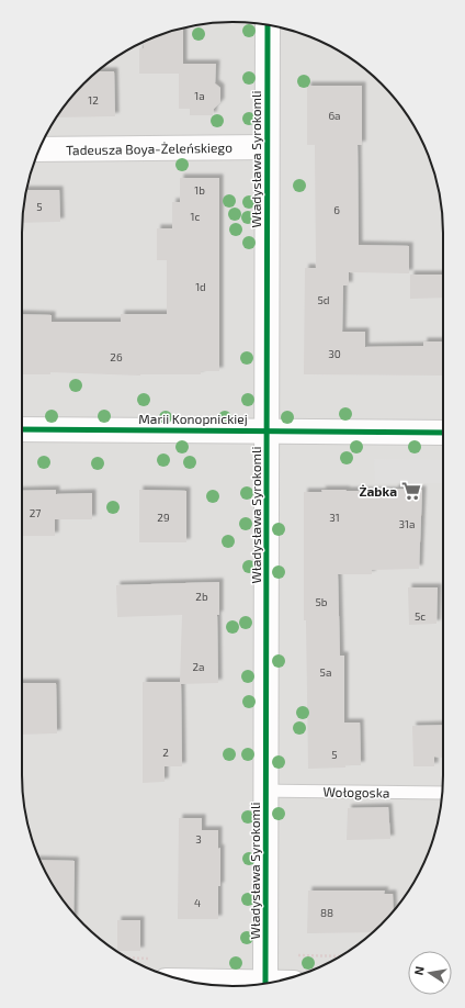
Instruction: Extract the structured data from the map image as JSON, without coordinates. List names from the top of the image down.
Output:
{
  "streets": {
    "street": ["Tadeusza Boya-Żeleńskiego", "Władysława Syrokomli", "Marii Konopnickiej"],
    "lane": ["Wołogoska"]
  },
  "crossings": [
    ["Tadeusza Boya-Żeleńskiego", "Władysława Syrokomli"],
    ["Władysława Syrokomli", "Marii Konopnickiej"],
    ["Władysława Syrokomli", "Wołogoska"]
  ],
  "places": {
    "supermarket": ["Żabka"]
  },
  "house_numbers": [
    "1a",
    "12",
    "6a",
    "1b",
    "5",
    "6",
    "1c",
    "1d",
    "5d",
    "30",
    "26",
    "27",
    "29",
    "31",
    "31a",
    "2b",
    "5b",
    "5c",
    "2a",
    "5a",
    "2",
    "5",
    "3",
    "4",
    "88"
  ],
  "north": "left"
}
